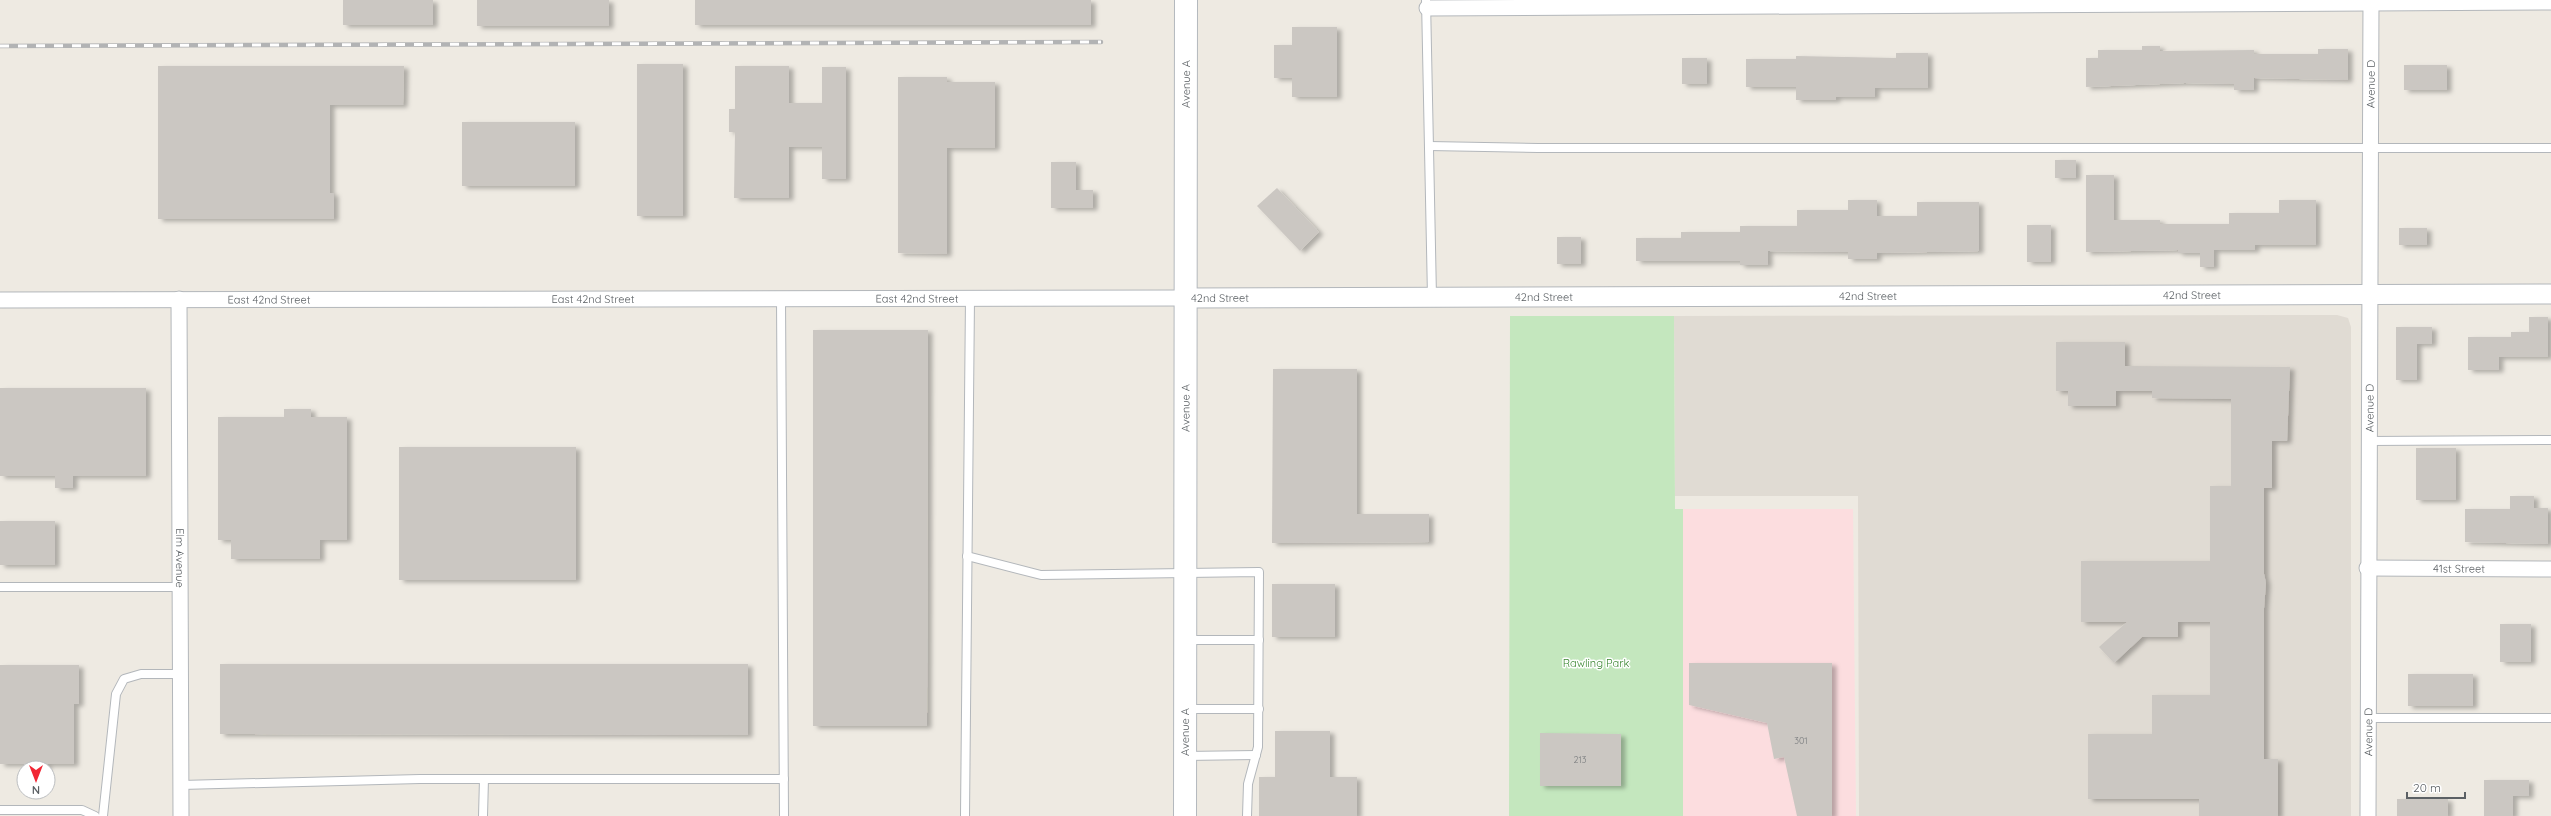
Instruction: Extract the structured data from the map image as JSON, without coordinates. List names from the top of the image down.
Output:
{
  "streets": {
    "main road": ["Avenue A"],
    "street": [
      "Avenue D",
      "42nd Street",
      "East 42nd Street",
      "Elm Avenue",
      "41st Street"
    ]
  },
  "crossings": [
    ["Avenue A", "42nd Street"],
    ["Avenue A", "East 42nd Street"],
    ["Avenue D", "42nd Street"],
    ["Avenue D", "41st Street"],
    ["42nd Street", "East 42nd Street"],
    ["East 42nd Street", "Elm Avenue"]
  ],
  "parks": ["Rawling Park"],
  "house_numbers": ["301", "213"],
  "scale_bar": "20 m",
  "north": "bottom"
}
